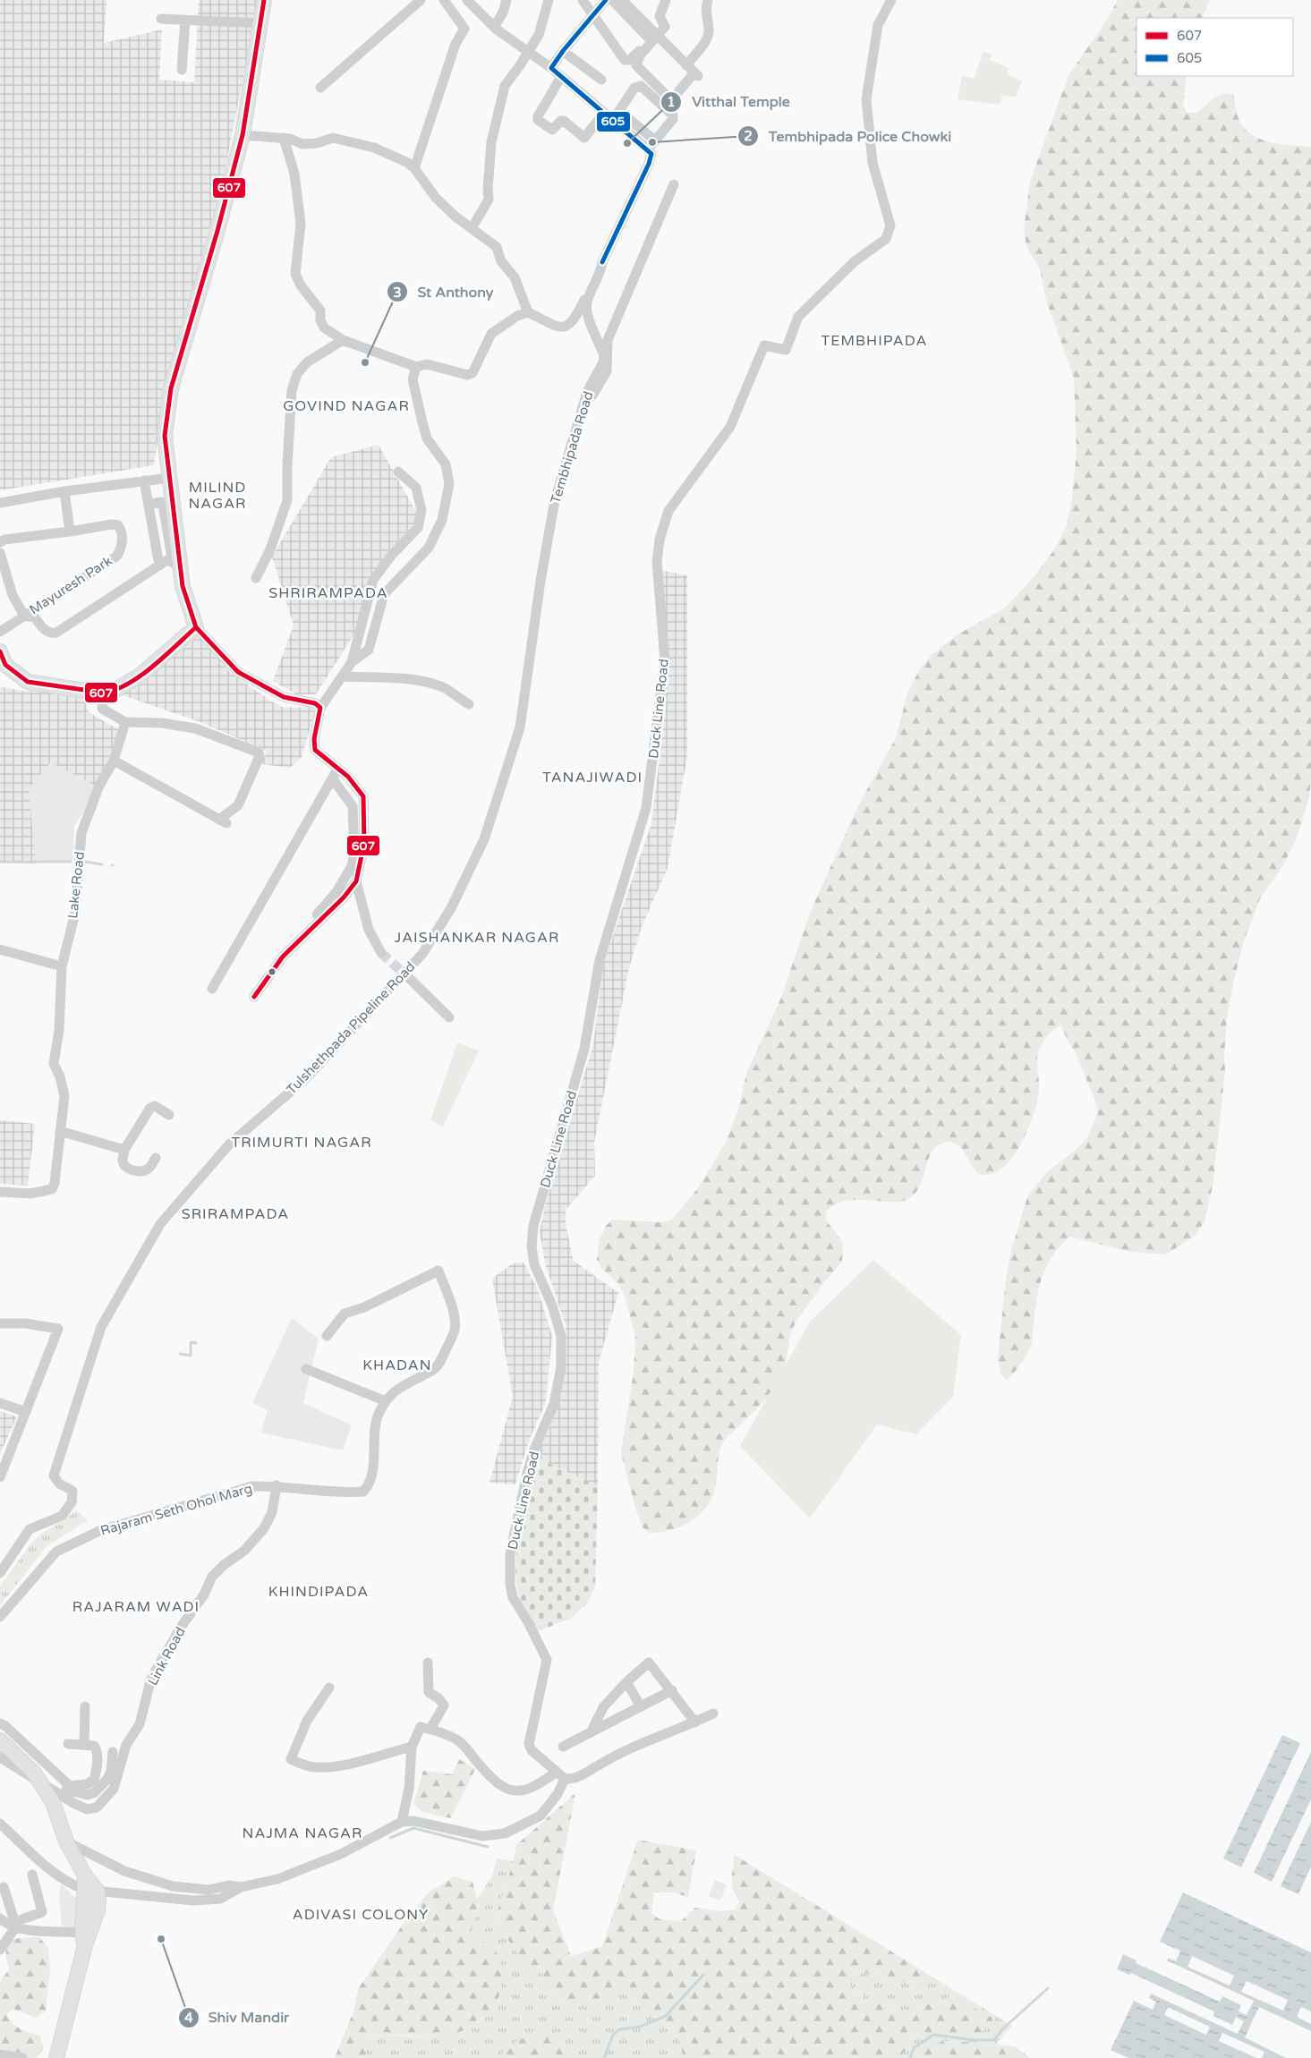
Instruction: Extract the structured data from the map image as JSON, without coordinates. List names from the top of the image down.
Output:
{
  "streets": {
    "street": [
      "Tembhipada Road",
      "Mayuresh Park",
      "Duck Line Road",
      "Lake Road",
      "Tulshethpada Pipeline Road",
      "Rajaram Seth Ohol Marg",
      "Link Road"
    ]
  },
  "crossings": [
    ["Tembhipada Road", "Tulshethpada Pipeline Road"],
    ["Rajaram Seth Ohol Marg", "Link Road"]
  ],
  "districts": [
    "TEMBHIPADA",
    "GOVIND NAGAR",
    "MILIND NAGAR",
    "SHRIRAMPADA",
    "TANAJIWADI",
    "JAISHANKAR NAGAR",
    "TRIMURTI NAGAR",
    "SRIRAMPADA",
    "KHADAN",
    "KHINDIPADA",
    "RAJARAM WADI",
    "NAJMA NAGAR",
    "ADIVASI COLONY"
  ],
  "places": [
    "Tembhipada Police Chowki",
    "Vitthal Temple",
    "St Anthony",
    "Shiv Mandir"
  ],
  "lines": ["transit line 607", "transit line 605"],
  "legend": ["607", "605"]
}
